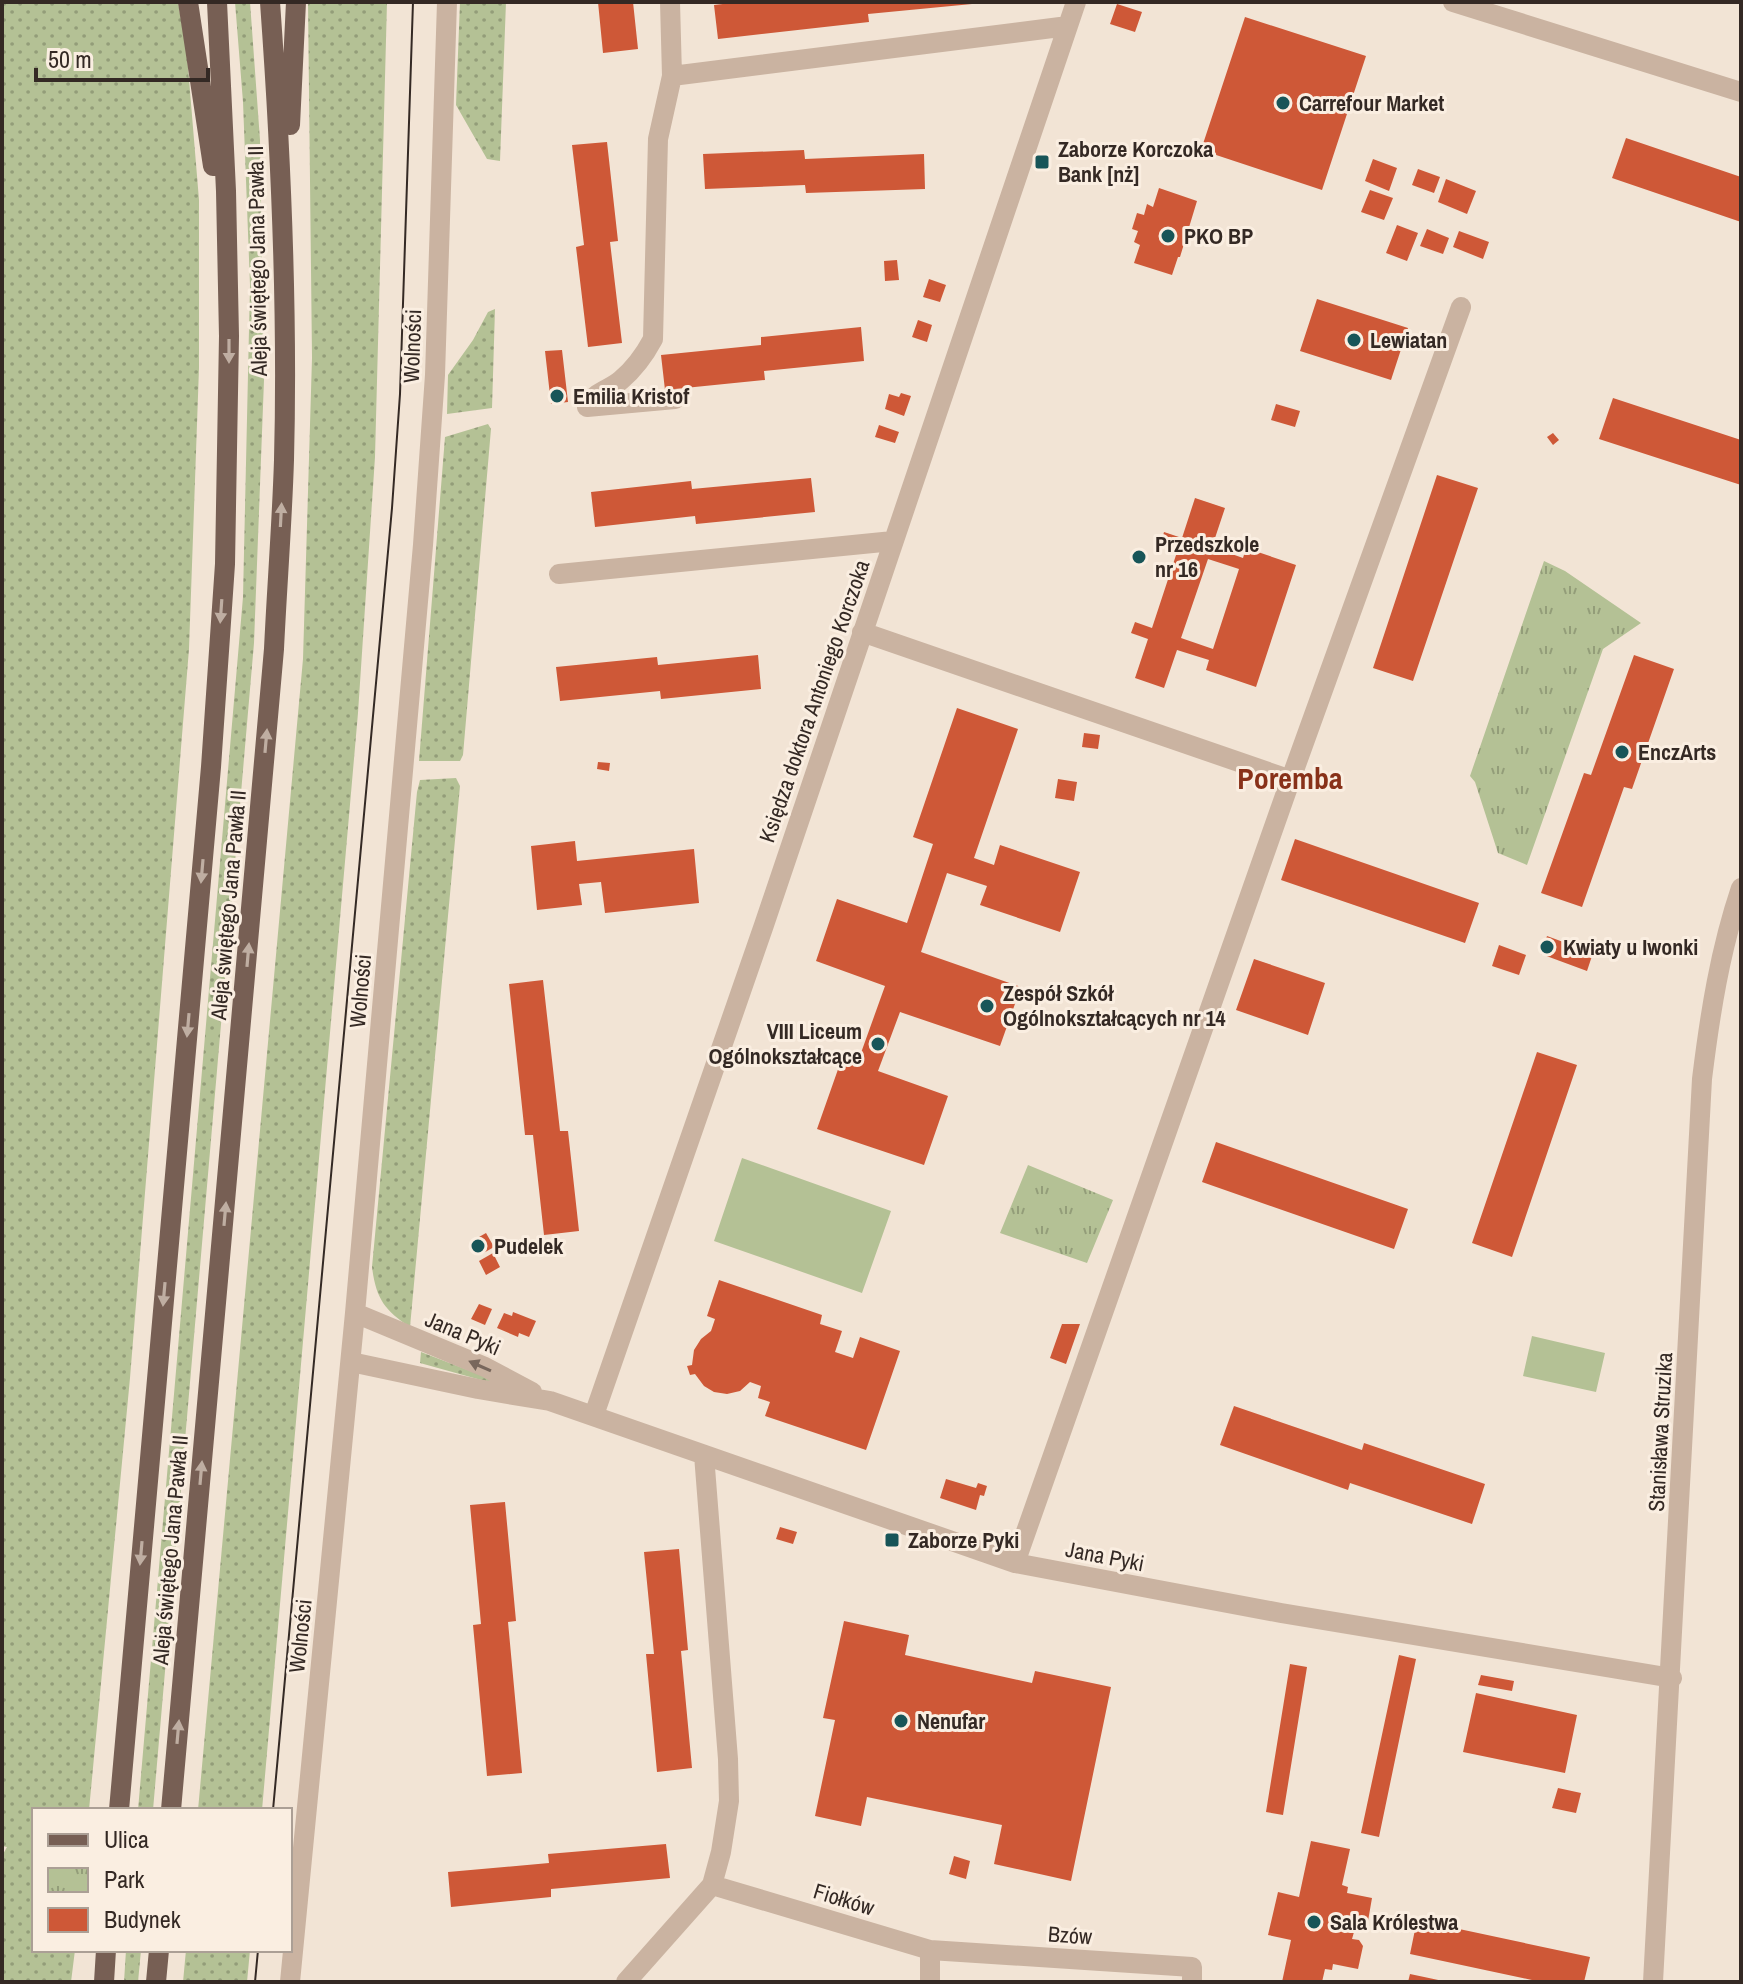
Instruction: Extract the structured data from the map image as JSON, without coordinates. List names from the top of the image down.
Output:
{
  "streets": {
    "main road": ["Aleja świętego Jana Pawła II"],
    "street": [
      "Wolności",
      "Księdza doktora Antoniego Korczoka",
      "Jana Pyki",
      "Stanisława Struzika",
      "Fiołków",
      "Bzów"
    ]
  },
  "crossings": [
    ["Wolności", "Jana Pyki"],
    ["Księdza doktora Antoniego Korczoka", "Jana Pyki"],
    ["Jana Pyki", "Stanisława Struzika"],
    ["Fiołków", "Bzów"]
  ],
  "districts": ["Poremba"],
  "places": {
    "other": [
      "Carrefour Market",
      "PKO BP",
      "Lewiatan",
      "Emilia Kristof",
      "Przedszkole nr 16",
      "EnczArts",
      "Kwiaty u Iwonki",
      "Zespół Szkół Ogólnokształcących nr 14",
      "VIII Liceum Ogólnokształcące",
      "Pudelek",
      "Nenufar",
      "Sala Królestwa"
    ],
    "transit": ["Zaborze Korczoka Bank [nż]", "Zaborze Pyki"]
  },
  "legend": ["Ulica", "Park", "Budynek"],
  "scale_bar": "50 m"
}
